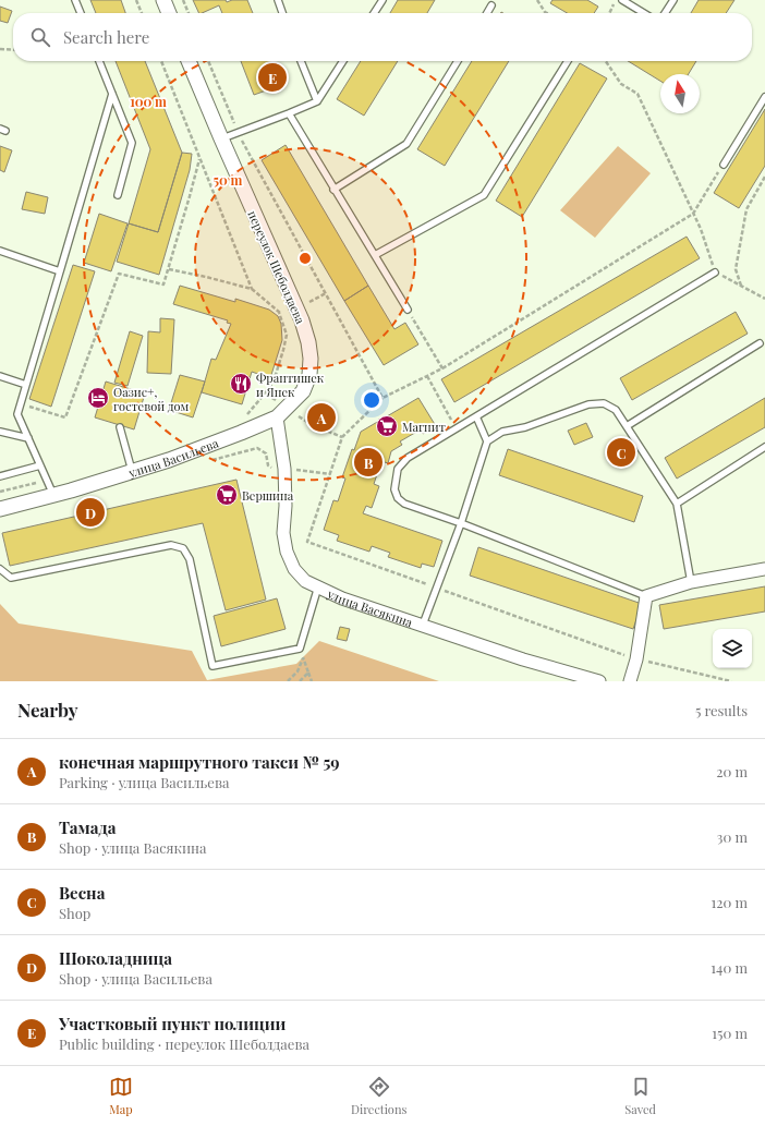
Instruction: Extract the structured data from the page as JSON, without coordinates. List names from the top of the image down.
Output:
{
  "streets": {
    "street": ["переулок Шеболдаева", "улица Васильева", "улица Васякина"]
  },
  "crossings": [
    ["переулок Шеболдаева", "улица Васильева"],
    ["улица Васильева", "улица Васякина"]
  ],
  "places": {
    "restaurant": ["Франтишек и Янек"],
    "hotel": ["Оазис+, гостевой дом"],
    "supermarket": ["Магнит", "Вершина"]
  },
  "north": "top",
  "page": {
    "search": "Search here",
    "pins": [
      "E",
      "A",
      "C",
      "B",
      "D"
    ],
    "heading": ["Nearby", "5 results"],
    "list": [
      {
        "mark": "A",
        "name": "конечная маршрутного такси № 59",
        "note": "Parking · улица Васильева",
        "value": "20 m"
      },
      {
        "mark": "B",
        "name": "Тамада",
        "note": "Shop · улица Васякина",
        "value": "30 m"
      },
      {
        "mark": "C",
        "name": "Весна",
        "note": "Shop",
        "value": "120 m"
      },
      {
        "mark": "D",
        "name": "Шоколадница",
        "note": "Shop · улица Васильева",
        "value": "140 m"
      },
      {
        "mark": "E",
        "name": "Участковый пункт полиции",
        "note": "Public building · переулок Шеболдаева",
        "value": "150 m"
      }
    ],
    "nav": ["Map", "Directions", "Saved"]
  },
  "rings": ["100 m", "50 m"]
}
